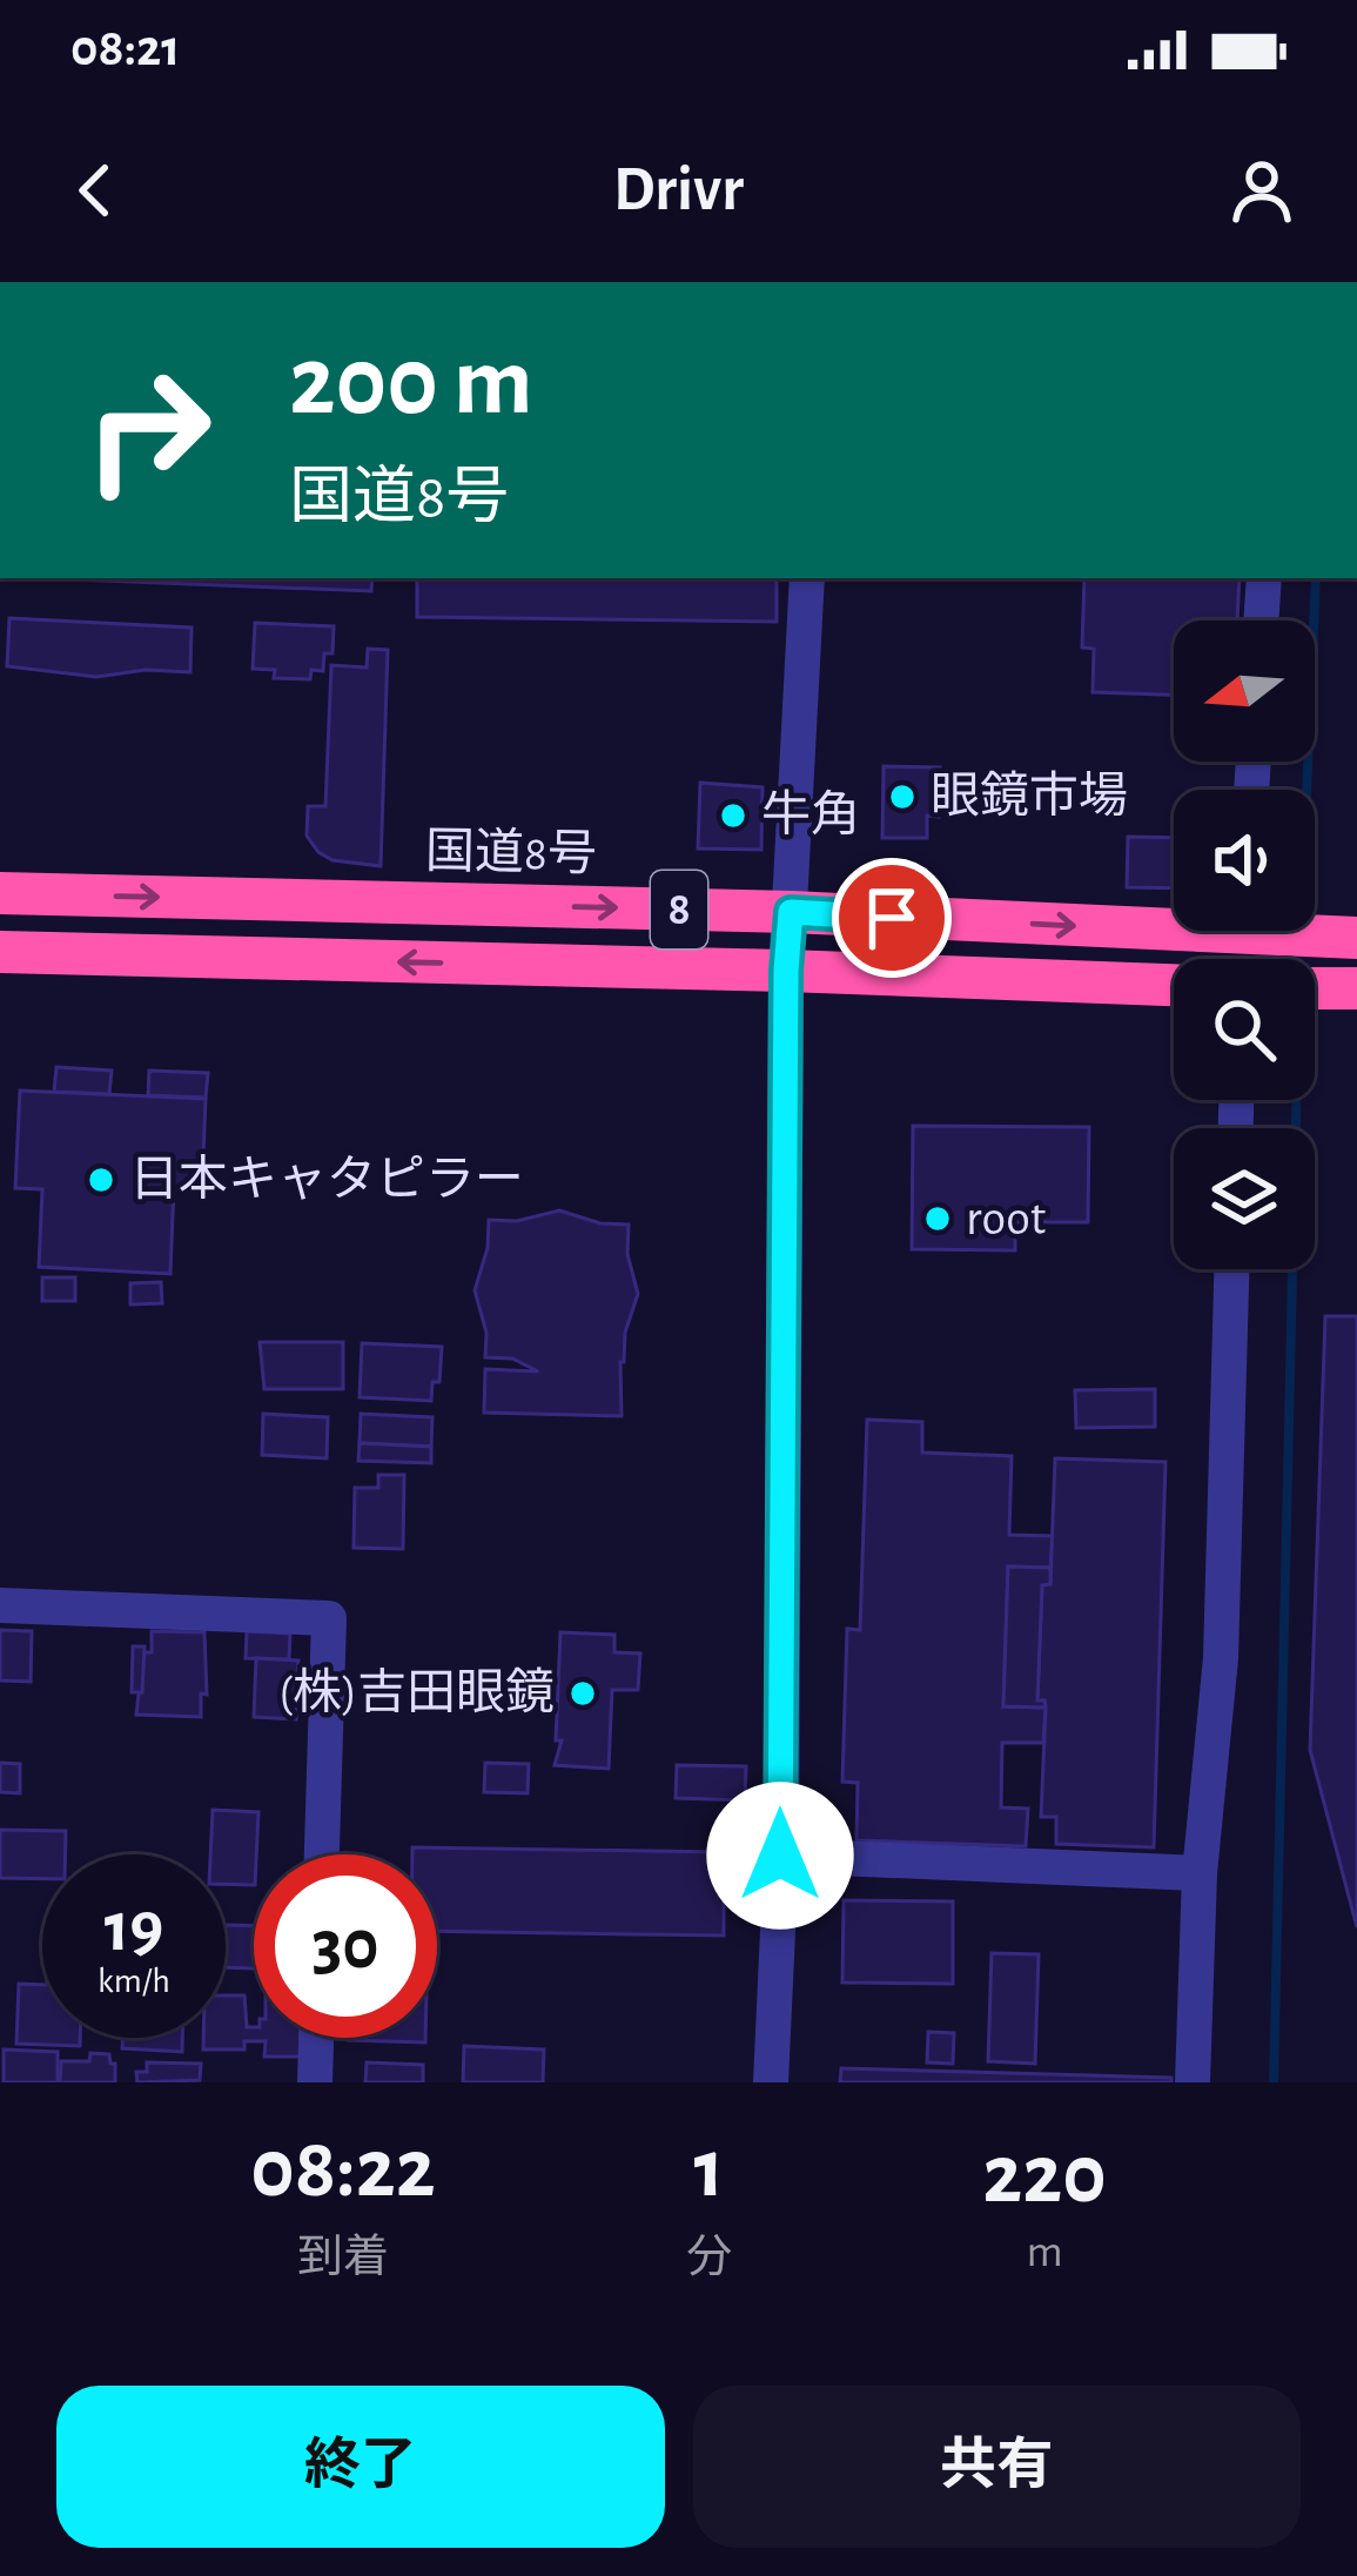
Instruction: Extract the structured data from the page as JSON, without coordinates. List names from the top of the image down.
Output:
{
  "streets": {
    "highway": ["国道8号", "8"]
  },
  "places": [
    "眼鏡市場",
    "牛角",
    "日本キャタピラー",
    "root",
    "(株)吉田眼鏡"
  ],
  "north": "left",
  "page": {
    "status": "08:21",
    "header": "Drivr",
    "turn": ["200 m", "国道8号"],
    "speed": "19 km/h",
    "limit": "30",
    "eta": [
      "08:22",
      "到着",
      "1",
      "分",
      "220",
      "m"
    ],
    "buttons": ["終了", "共有"]
  }
}
